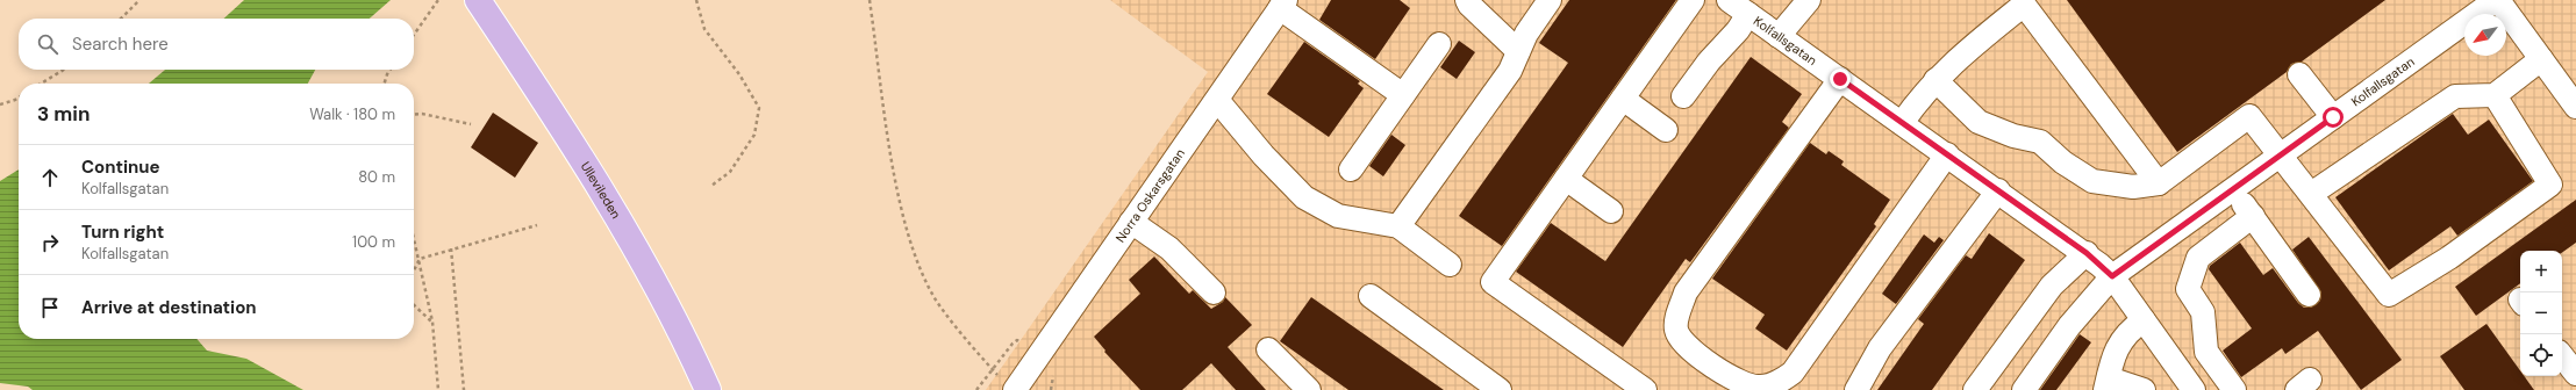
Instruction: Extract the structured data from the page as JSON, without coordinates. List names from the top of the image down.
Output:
{
  "streets": {
    "main road": ["Ullevileden"],
    "street": ["Kolfallsgatan", "Norra Oskarsgatan"]
  },
  "north": "bottom left",
  "page": {
    "search": "Search here",
    "heading": ["3 min", "Walk · 180 m"],
    "list": [
      ["Continue", "Kolfallsgatan", "80 m"],
      ["Turn right", "Kolfallsgatan", "100 m"],
      "Arrive at destination"
    ],
    "map_buttons": ["+", "−"]
  }
}
